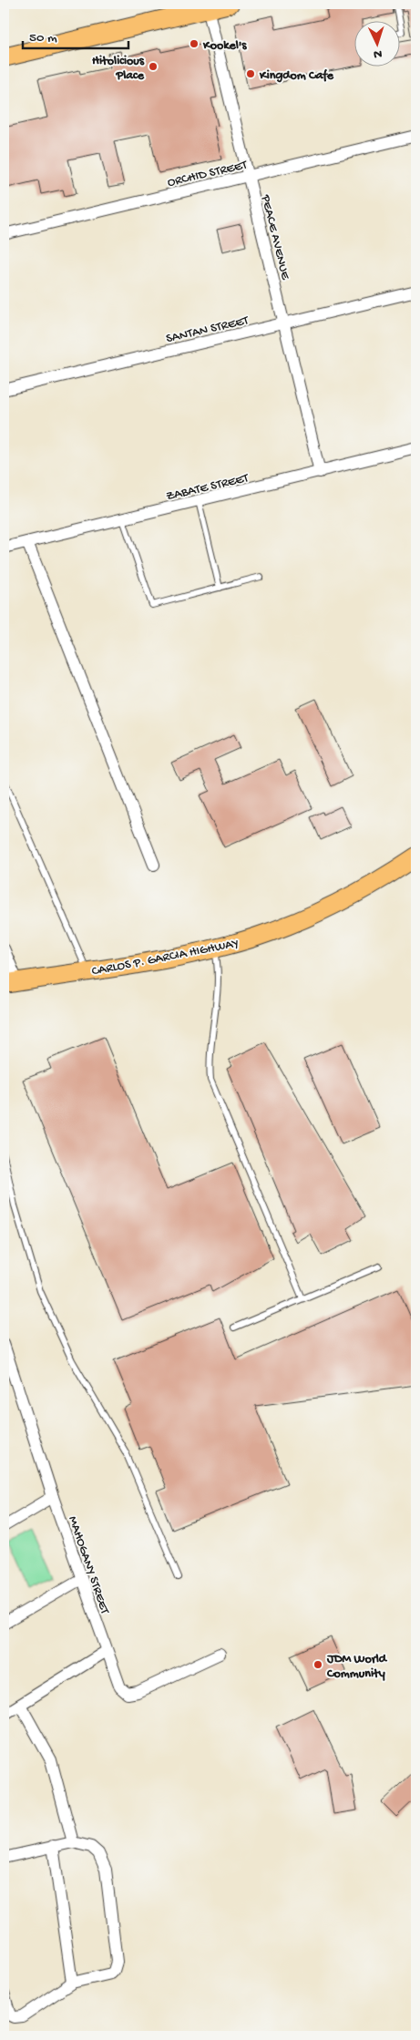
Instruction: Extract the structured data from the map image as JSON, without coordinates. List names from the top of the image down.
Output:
{
  "streets": {
    "main road": ["CARLOS P. GARCIA HIGHWAY"],
    "street": [
      "ORCHID STREET",
      "PEACE AVENUE",
      "SANTAN STREET",
      "ZABATE STREET",
      "MAHOGANY STREET"
    ]
  },
  "crossings": [
    ["ORCHID STREET", "PEACE AVENUE"],
    ["PEACE AVENUE", "SANTAN STREET"],
    ["PEACE AVENUE", "ZABATE STREET"]
  ],
  "places": [
    "Kookel's",
    "Hitolicious Place",
    "Kingdom Cafe",
    "JDM World Community"
  ],
  "scale_bar": "50 m",
  "north": "bottom"
}
